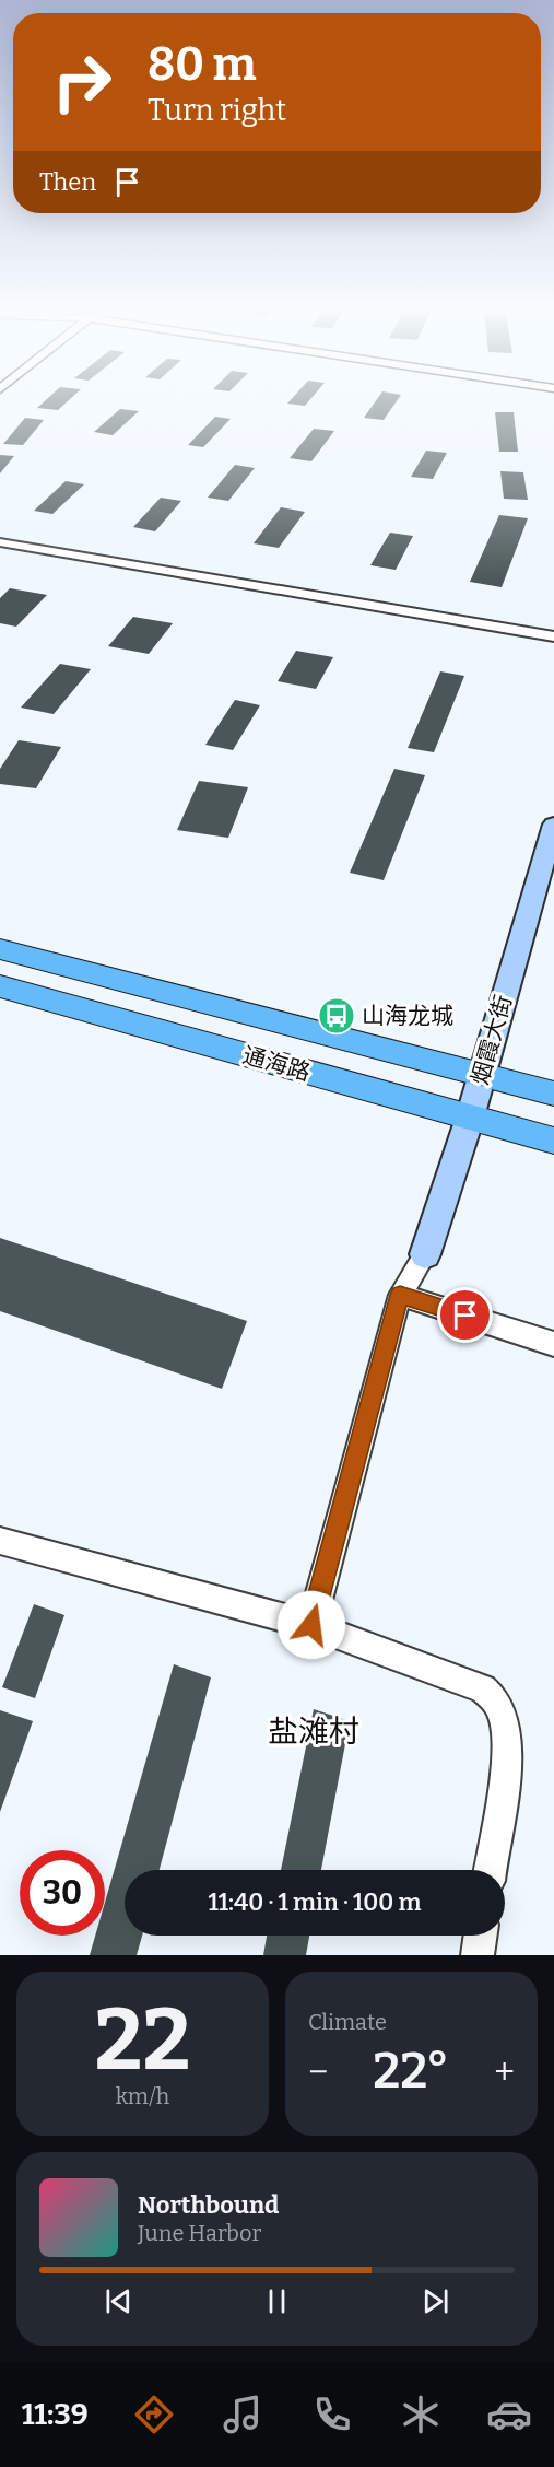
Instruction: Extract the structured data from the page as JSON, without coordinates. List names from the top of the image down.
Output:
{
  "streets": {
    "main road": ["烟霞大街", "通海路"]
  },
  "crossings": [
    ["烟霞大街", "通海路"]
  ],
  "districts": ["盐滩村"],
  "places": {
    "bus stop": ["山海龙城"]
  },
  "page": {
    "turn": ["80 m", "Turn right"],
    "then": "Then",
    "limit": "30",
    "trip": "11:40 · 1 min · 100 m",
    "tile": [
      ["22", "km/h"],
      "Climate"
    ],
    "heat": ["−", "22°", "+"],
    "song": ["Northbound", "June Harbor"],
    "tabs": "11:39"
  }
}
